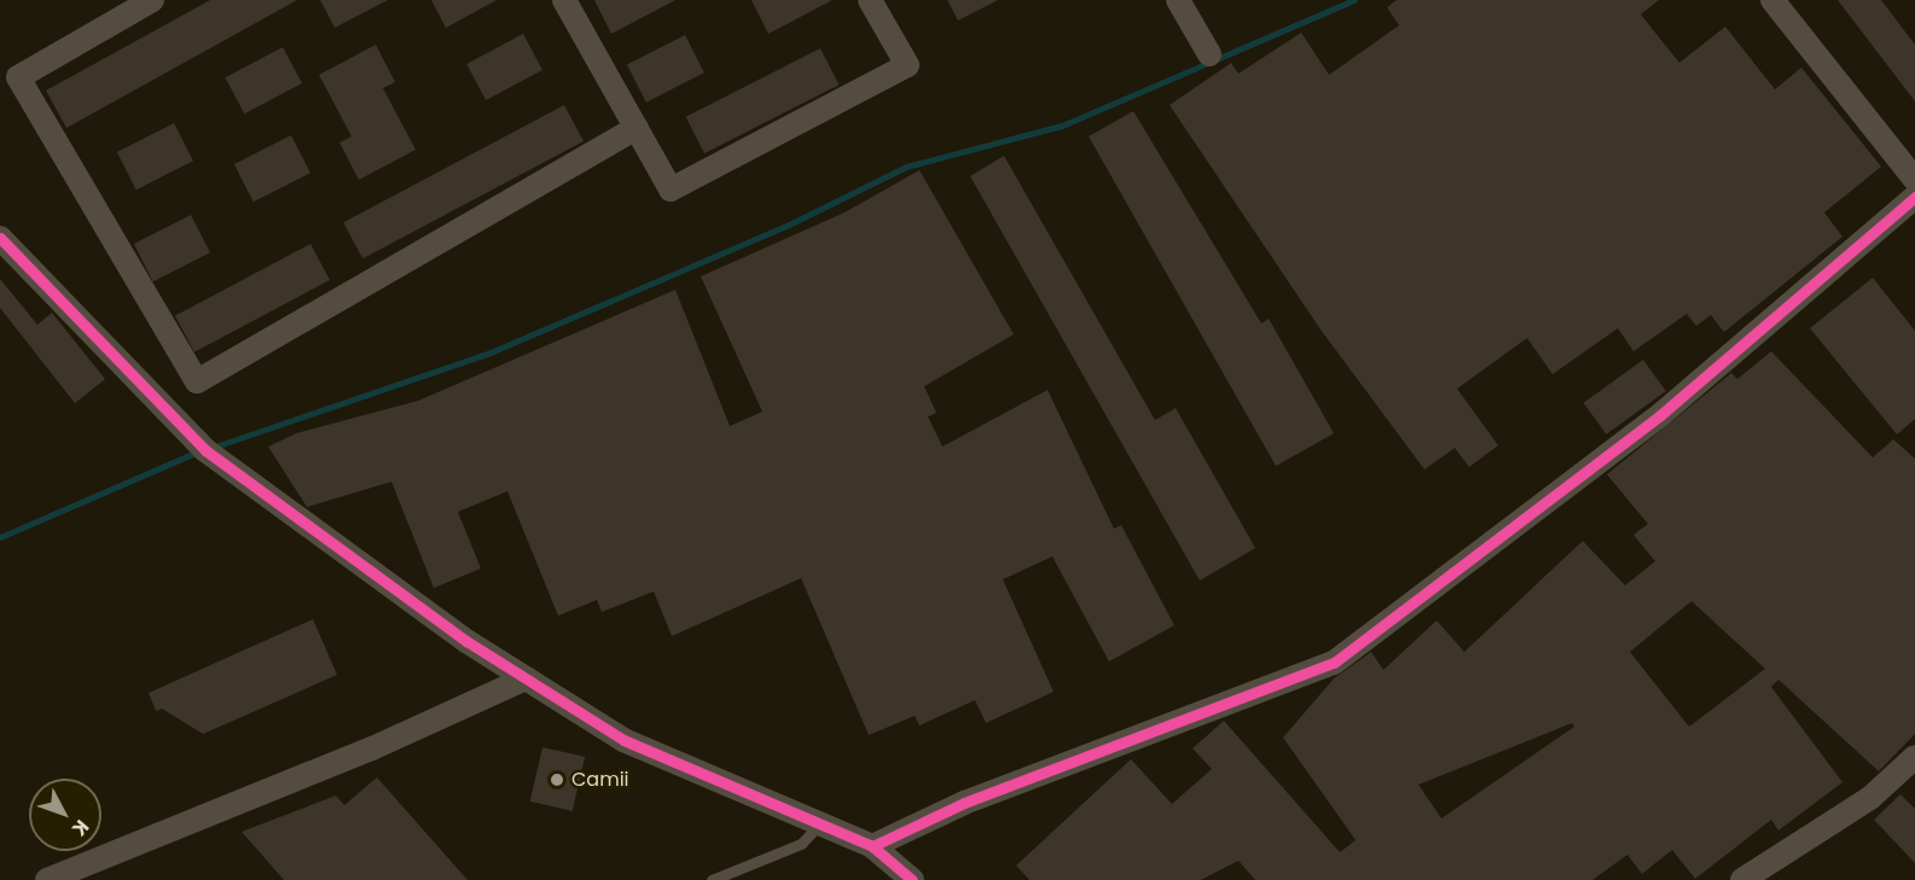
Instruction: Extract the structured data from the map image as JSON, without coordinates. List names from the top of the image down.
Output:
{
  "places": ["Camii"],
  "north": "bottom right"
}
